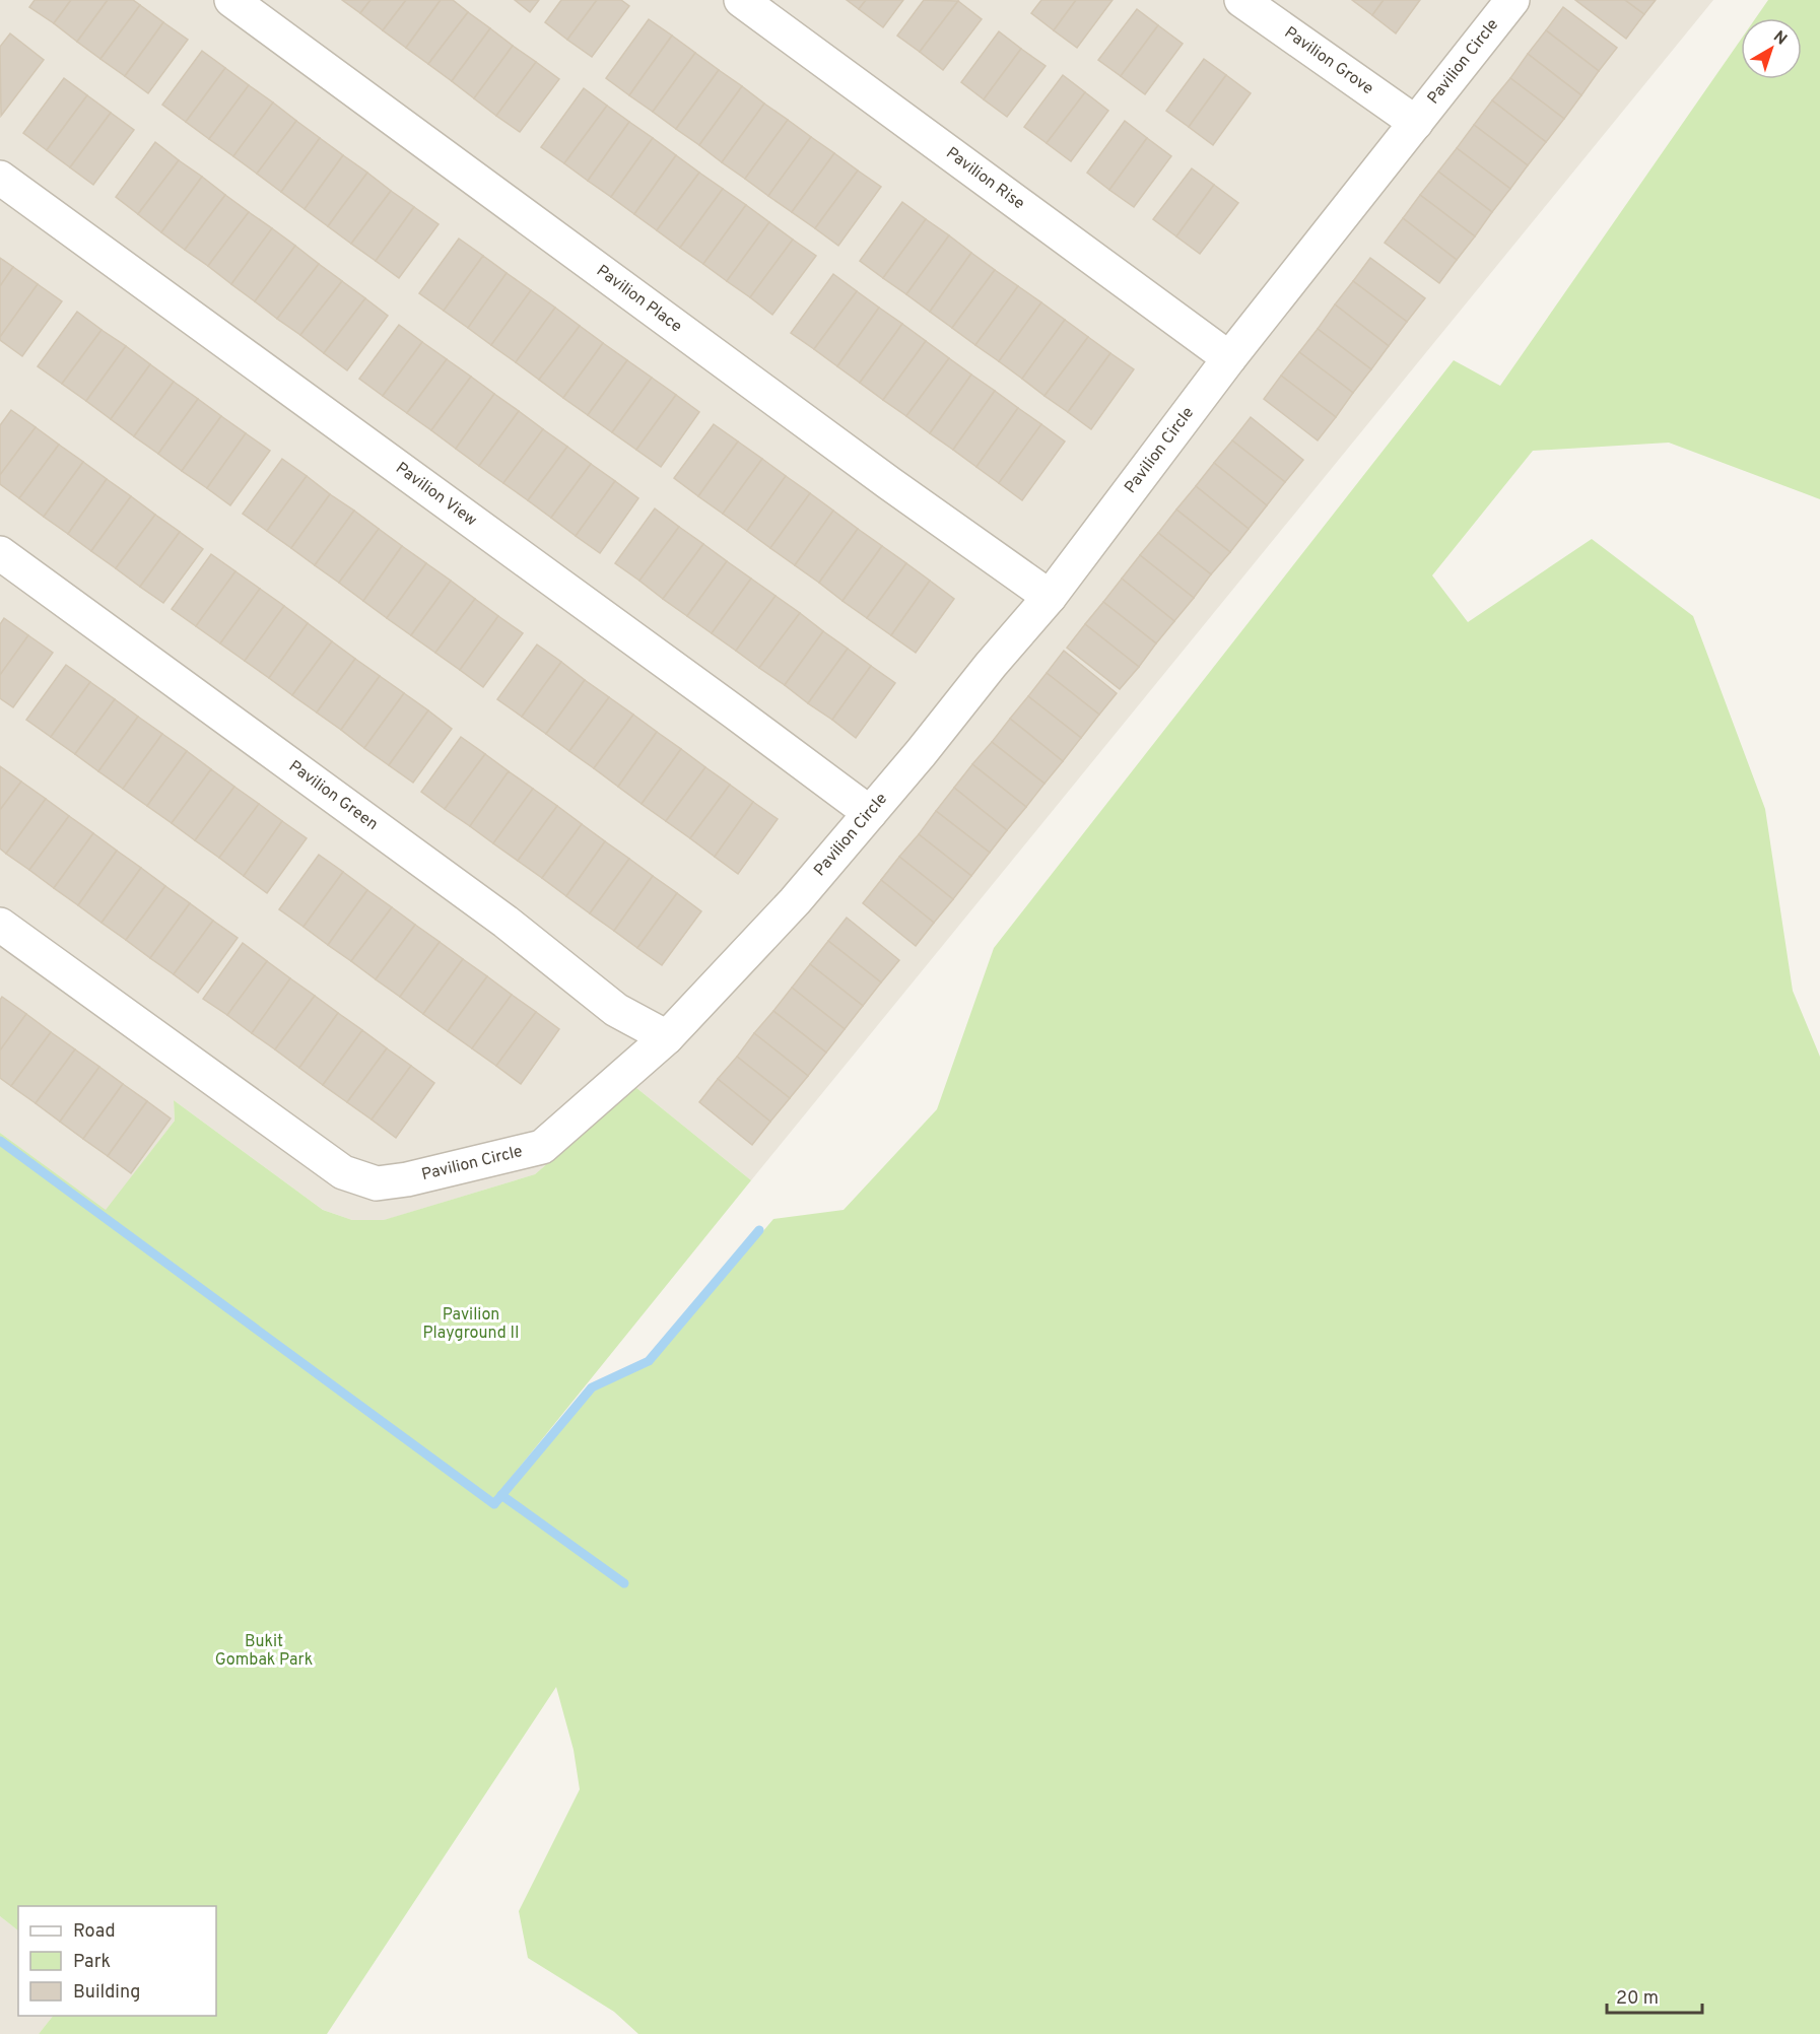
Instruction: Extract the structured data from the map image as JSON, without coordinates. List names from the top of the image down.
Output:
{
  "streets": {
    "street": [
      "Pavilion Grove",
      "Pavilion Circle",
      "Pavilion Rise",
      "Pavilion Place",
      "Pavilion View",
      "Pavilion Green"
    ]
  },
  "crossings": [
    ["Pavilion Grove", "Pavilion Circle"],
    ["Pavilion Circle", "Pavilion Rise"],
    ["Pavilion Circle", "Pavilion Place"],
    ["Pavilion Circle", "Pavilion View"],
    ["Pavilion Circle", "Pavilion Green"]
  ],
  "parks": ["Pavilion Playground II", "Bukit Gombak Park"],
  "legend": ["Road", "Park", "Building"],
  "scale_bar": "20 m",
  "north": "top right"
}
